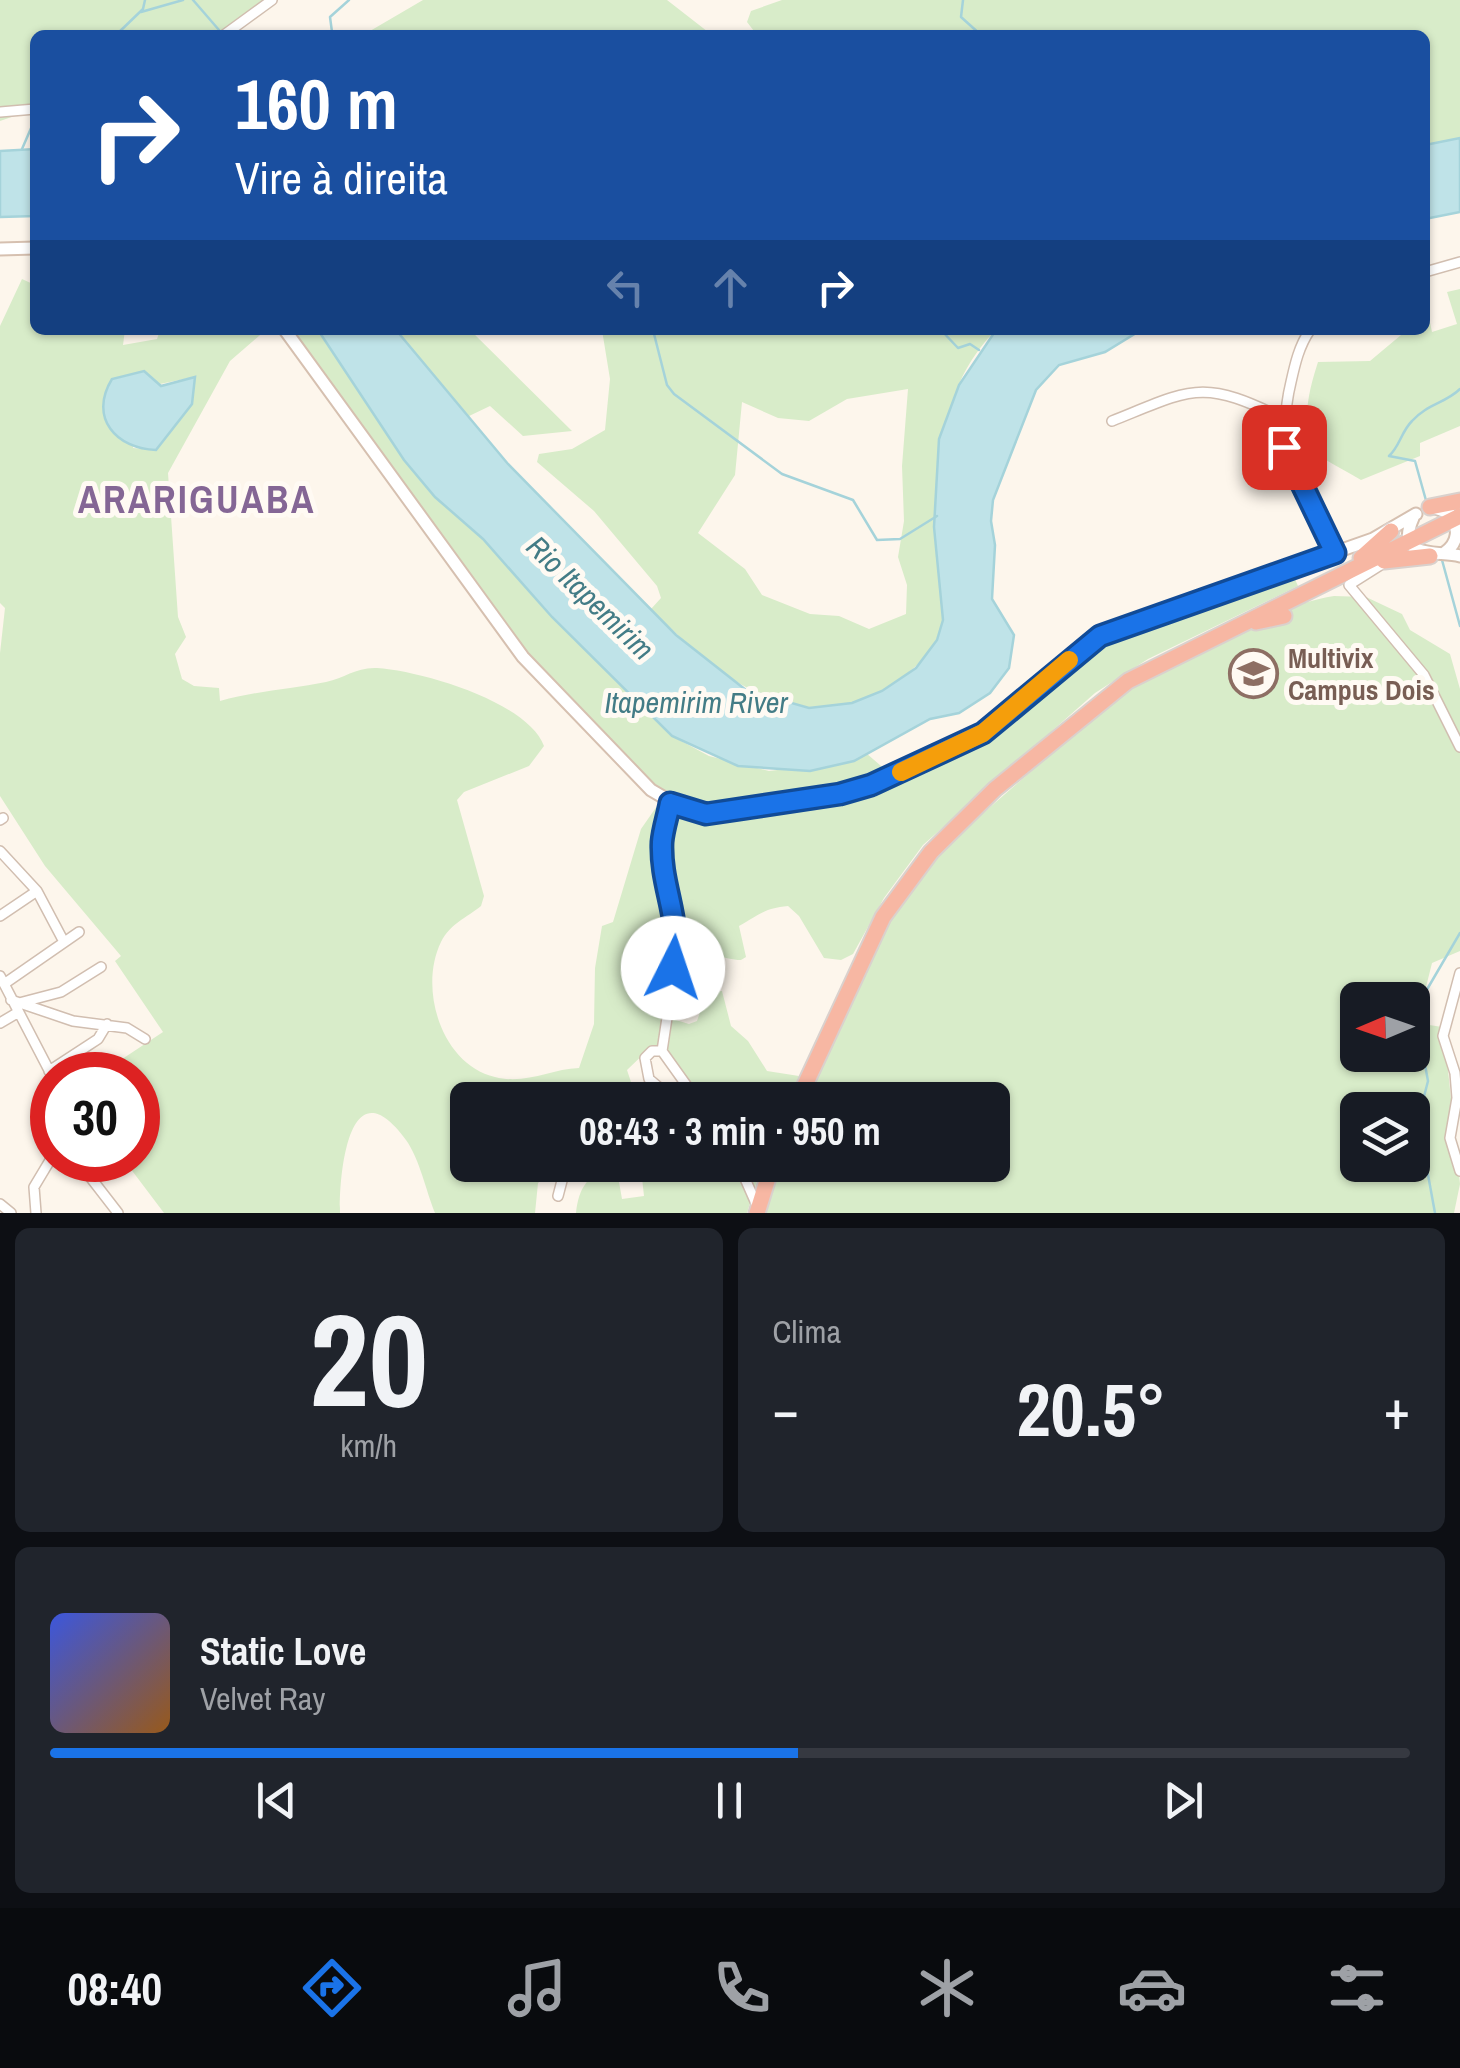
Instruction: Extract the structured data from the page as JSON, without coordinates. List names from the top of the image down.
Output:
{
  "districts": ["ARARIGUABA"],
  "water": ["Rio Itapemirim", "Itapemirim River"],
  "places": {
    "school or university": ["Multivix Campus Dois"]
  },
  "north": "left",
  "page": {
    "turn": ["160 m", "Vire à direita"],
    "limit": "30",
    "trip": "08:43 · 3 min · 950 m",
    "tile": [
      ["20", "km/h"],
      "Clima"
    ],
    "heat": ["−", "20.5°", "+"],
    "song": ["Static Love", "Velvet Ray"],
    "tabs": "08:40"
  }
}
